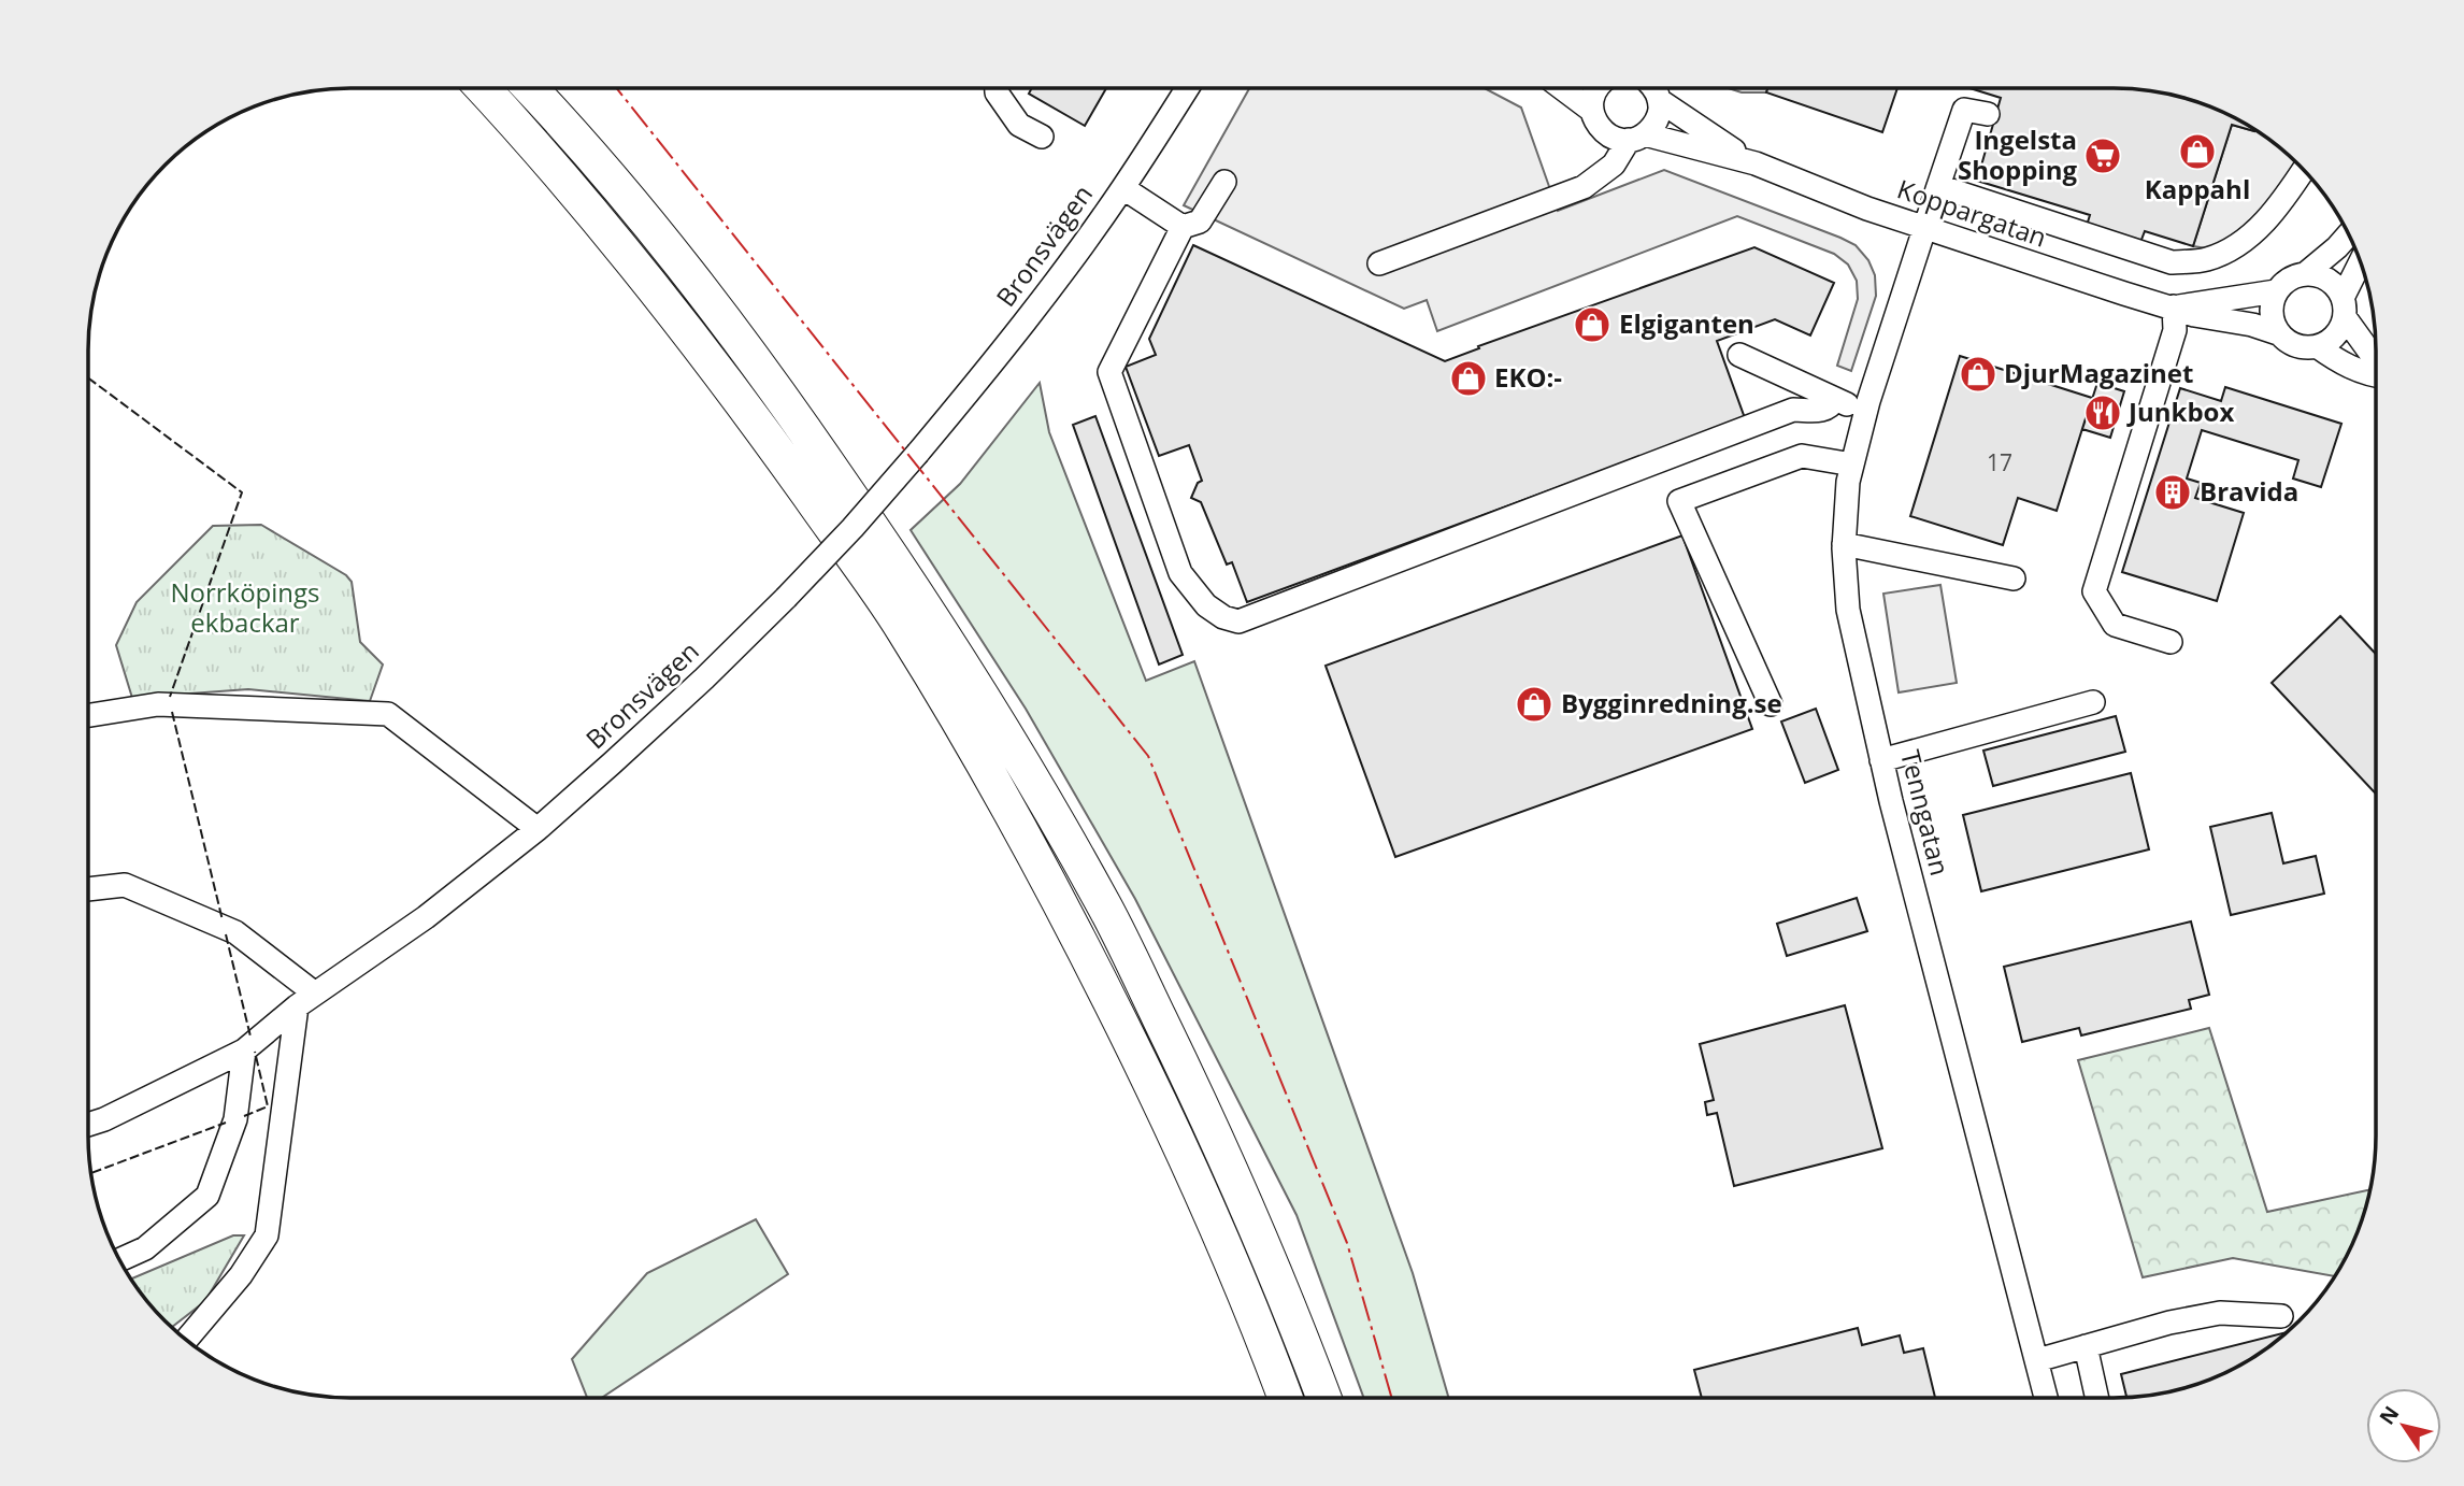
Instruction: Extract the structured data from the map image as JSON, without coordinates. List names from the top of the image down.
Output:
{
  "streets": {
    "street": ["Koppargatan", "Bronsvägen", "Tenngatan"]
  },
  "crossings": [
    ["Koppargatan", "Tenngatan"]
  ],
  "parks": ["Norrköpings ekbackar"],
  "places": {
    "shop": [
      "Kappahl",
      "Elgiganten",
      "DjurMagazinet",
      "EKO:-",
      "Bygginredning.se"
    ],
    "supermarket": ["Ingelsta Shopping"],
    "restaurant": ["Junkbox"],
    "building": ["Bravida"]
  },
  "house_numbers": ["17"],
  "north": "top left"
}
